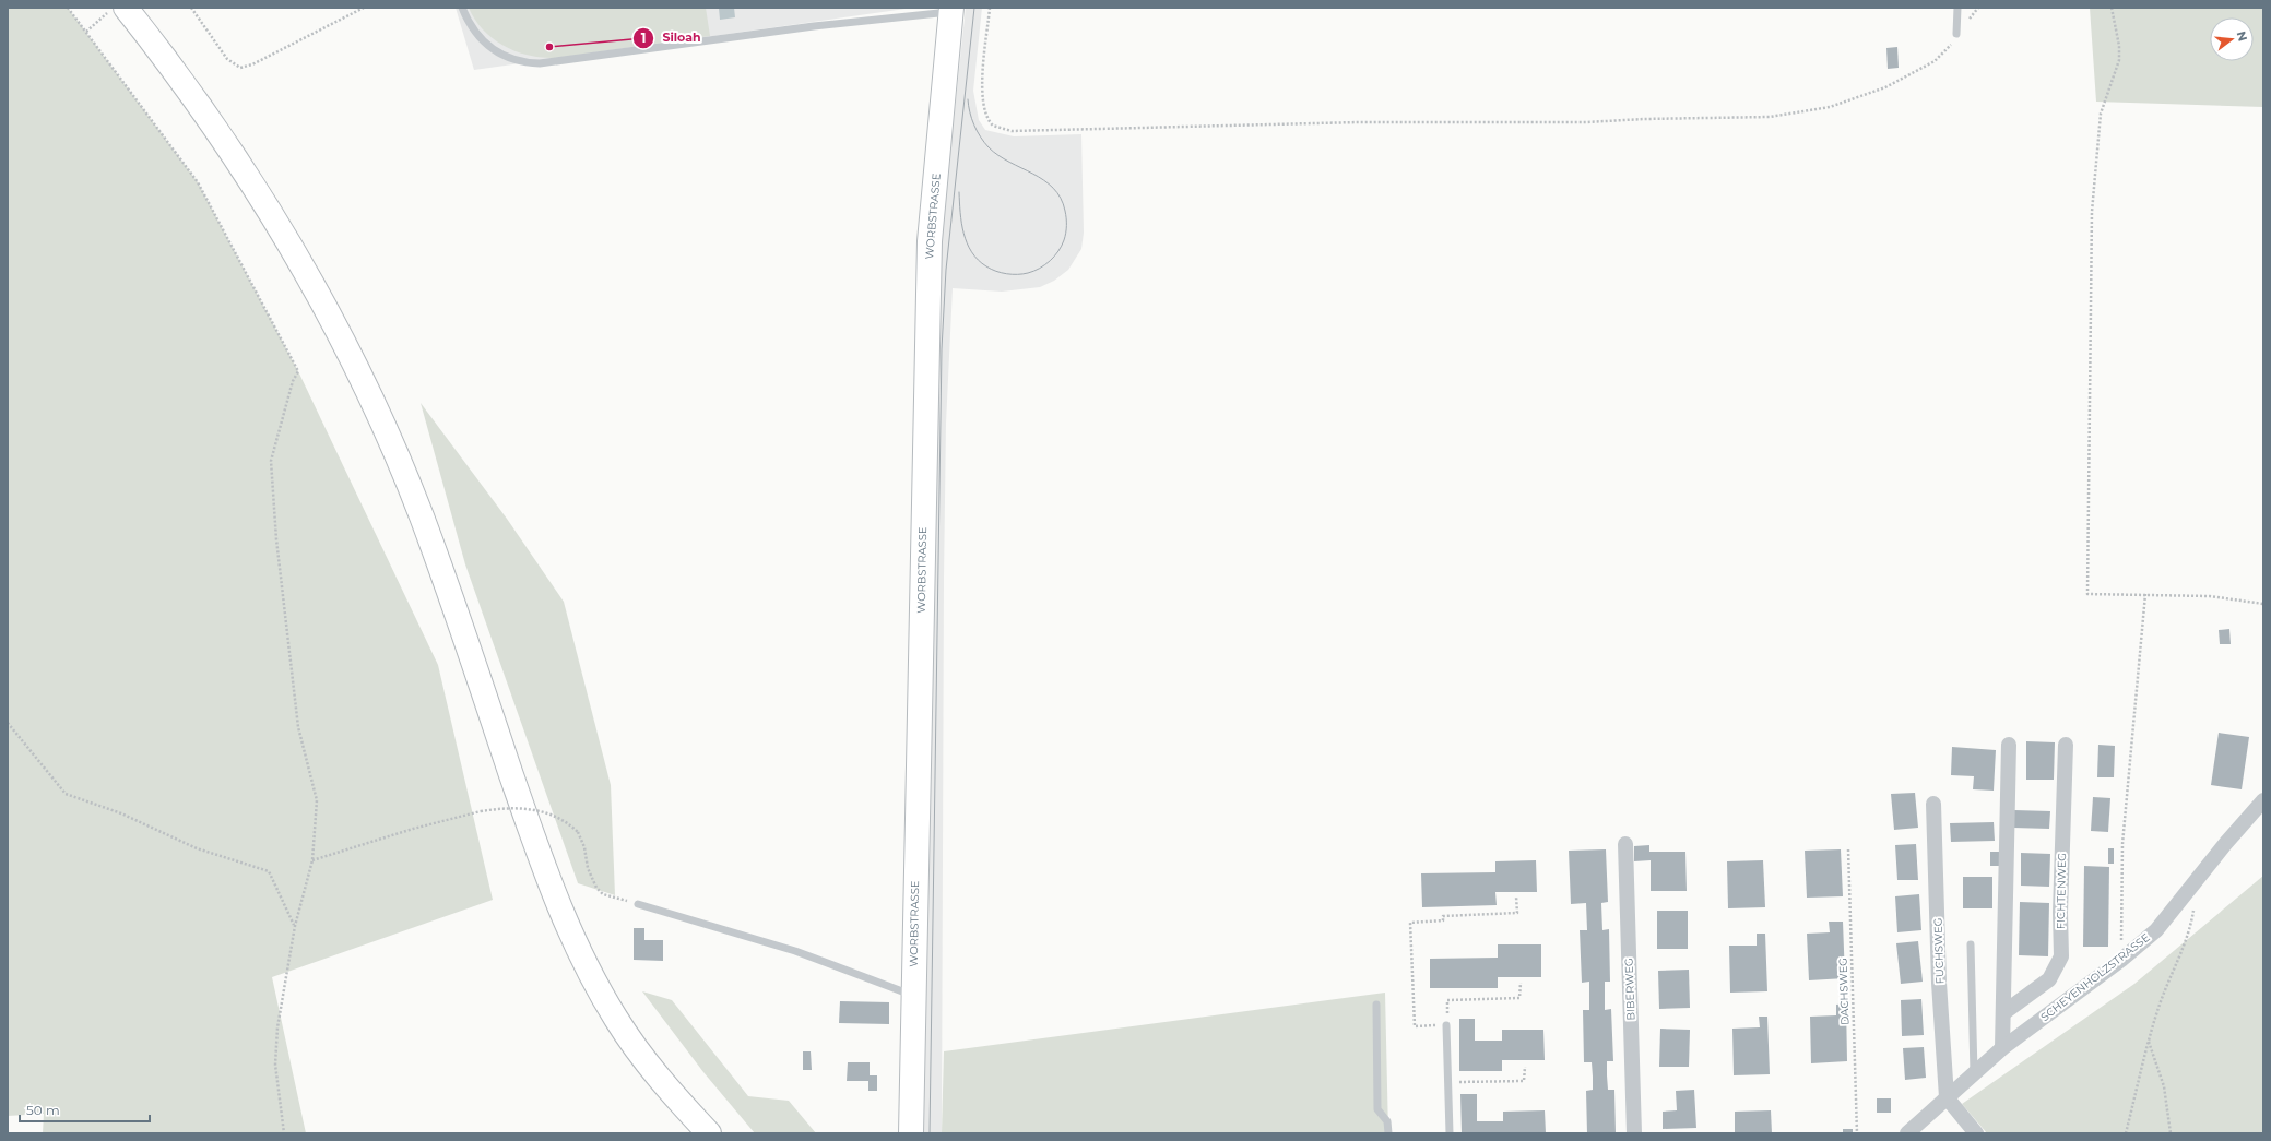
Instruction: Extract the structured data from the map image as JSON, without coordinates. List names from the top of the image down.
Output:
{
  "streets": {
    "main road": ["WORBSTRASSE"],
    "street": [
      "FICHTENWEG",
      "FUCHSWEG",
      "SCHEYENHOLZSTRASSE",
      "BIBERWEG"
    ],
    "path": ["DACHSWEG"]
  },
  "crossings": [
    ["FUCHSWEG", "SCHEYENHOLZSTRASSE"]
  ],
  "places": ["Siloah"],
  "scale_bar": "50 m",
  "north": "right"
}
